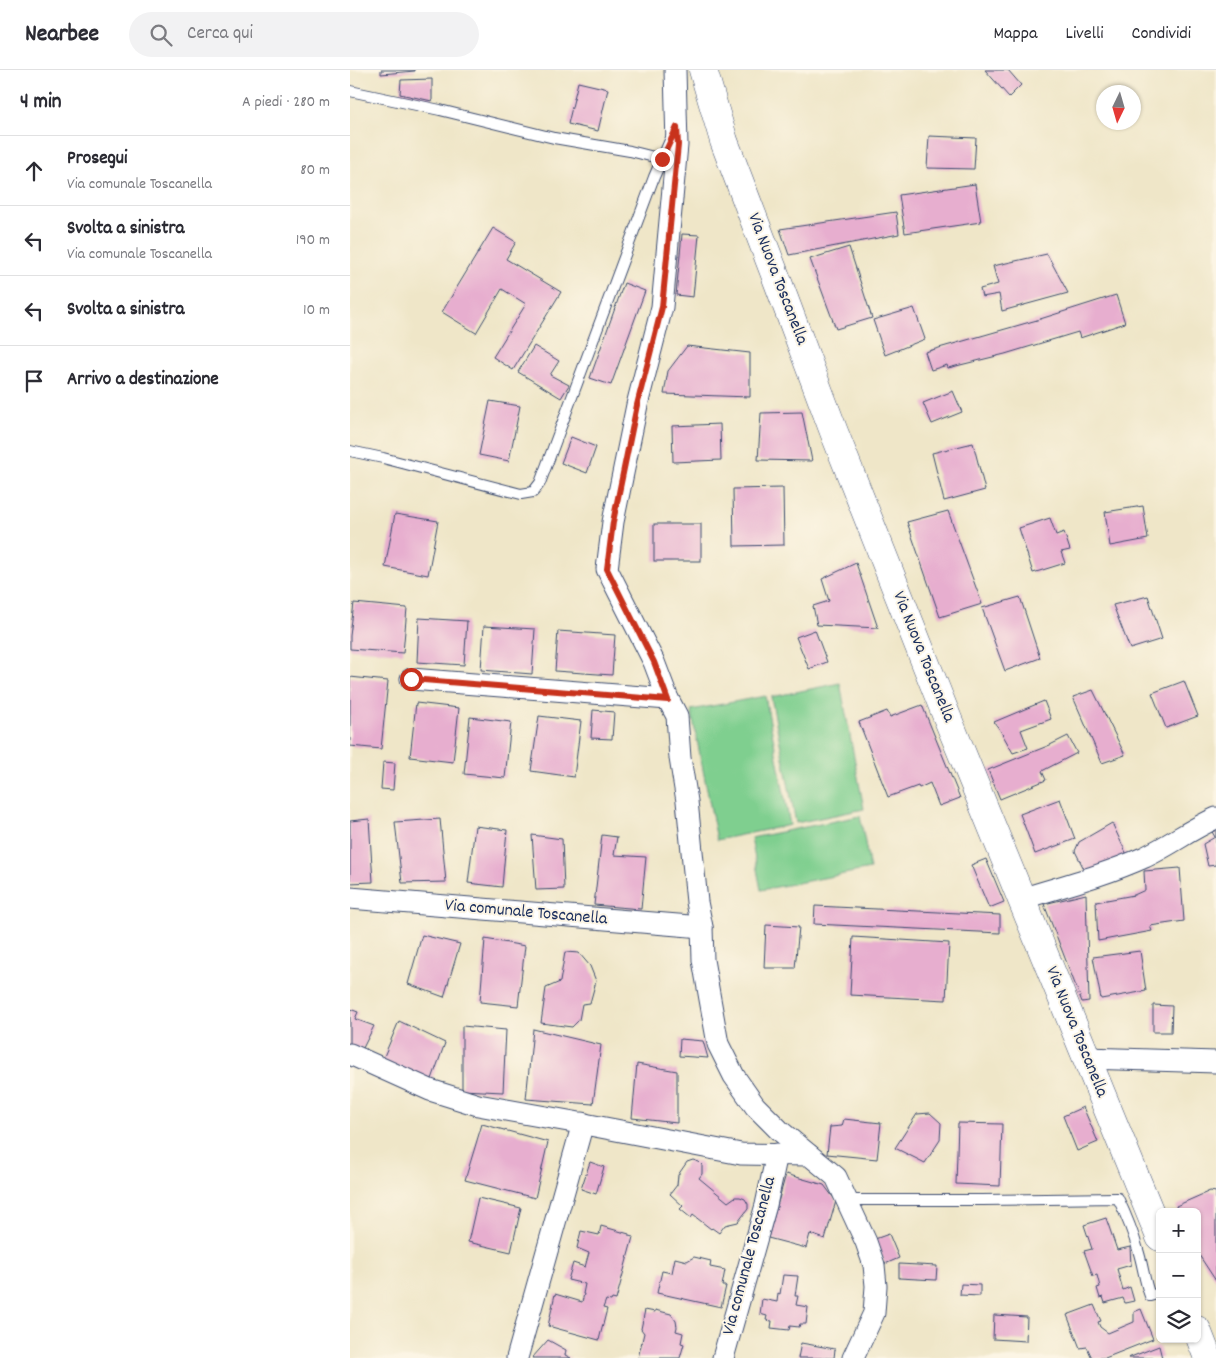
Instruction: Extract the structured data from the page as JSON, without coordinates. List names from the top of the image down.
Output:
{
  "streets": {
    "main road": ["Via Nuova Toscanella"],
    "street": ["Via comunale Toscanella"]
  },
  "north": "bottom",
  "page": {
    "header": "Nearbee",
    "search": "Cerca qui",
    "nav": ["Mappa", "Livelli", "Condividi"],
    "heading": ["4 min", "A piedi · 280 m"],
    "list": [
      ["Prosegui", "Via comunale Toscanella", "80 m"],
      ["Svolta a sinistra", "Via comunale Toscanella", "190 m"],
      ["Svolta a sinistra", "10 m"],
      "Arrivo a destinazione"
    ],
    "map_buttons": ["+", "−"]
  }
}
